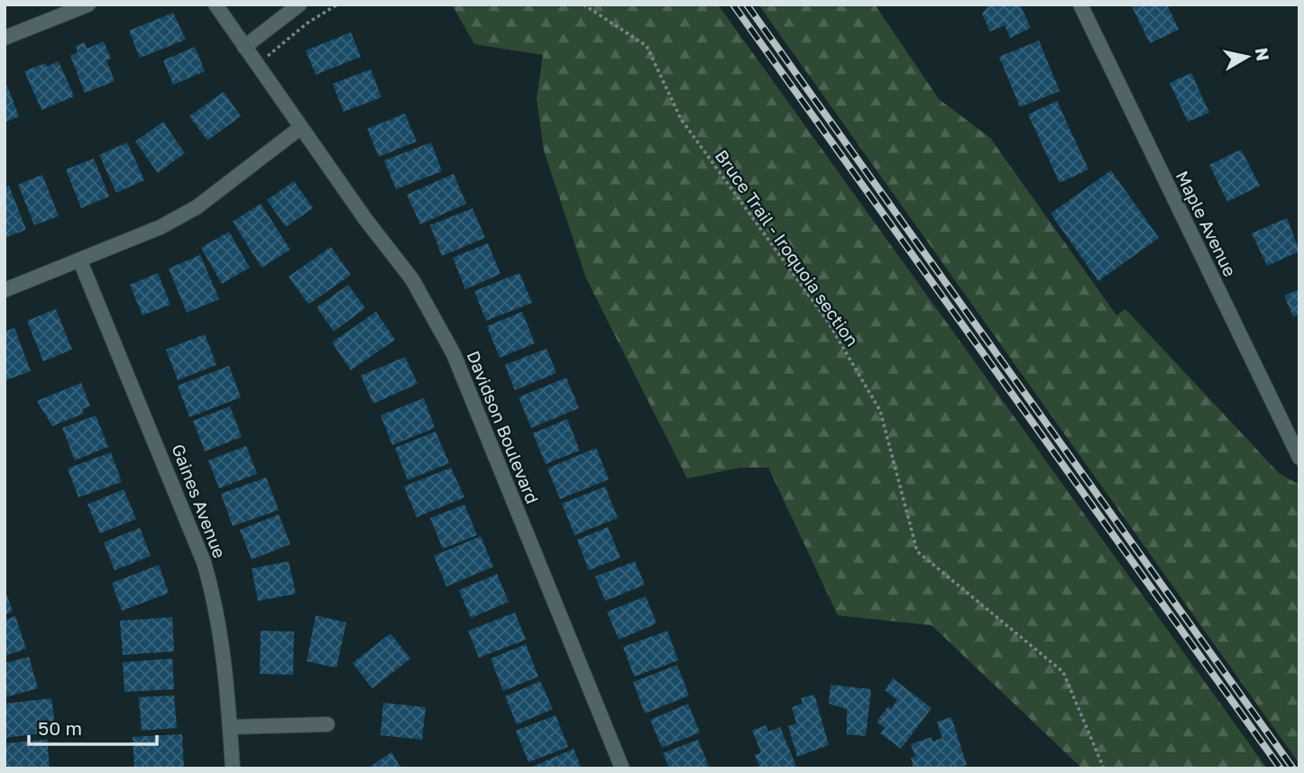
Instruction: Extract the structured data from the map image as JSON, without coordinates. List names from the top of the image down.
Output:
{
  "streets": {
    "street": ["Maple Avenue", "Davidson Boulevard", "Gaines Avenue"],
    "path": ["Bruce Trail - Iroquoia section"]
  },
  "scale_bar": "50 m",
  "north": "right"
}
